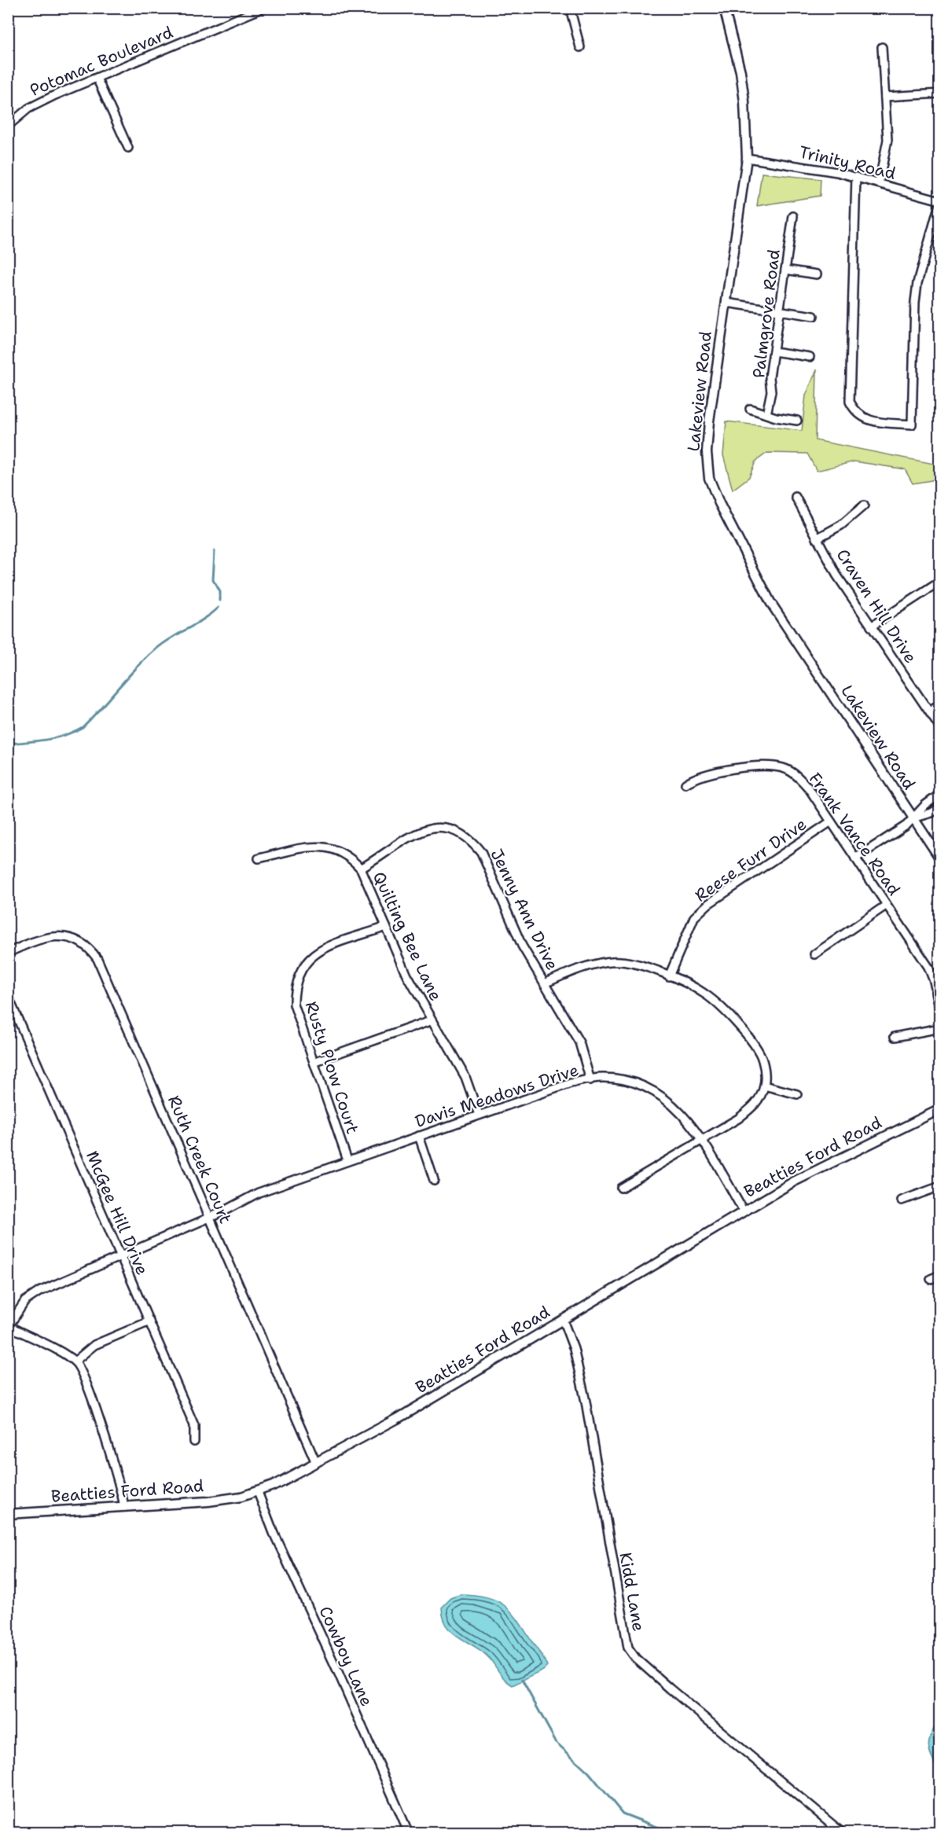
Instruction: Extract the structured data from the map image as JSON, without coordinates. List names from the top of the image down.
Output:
{
  "streets": {
    "main road": ["Lakeview Road", "Beatties Ford Road"],
    "street": [
      "Potomac Boulevard",
      "Trinity Road",
      "Palmgrove Road",
      "Craven Hill Drive",
      "Frank Vance Road",
      "Reese Furr Drive",
      "Jenny Ann Drive",
      "Quilting Bee Lane",
      "Rusty Plow Court",
      "Davis Meadows Drive",
      "Ruth Creek Court",
      "McGee Hill Drive",
      "Kidd Lane",
      "Cowboy Lane"
    ]
  },
  "crossings": [
    ["Trinity Road", "Lakeview Road"],
    ["Frank Vance Road", "Reese Furr Drive"],
    ["Jenny Ann Drive", "Quilting Bee Lane"],
    ["Jenny Ann Drive", "Davis Meadows Drive"],
    ["Quilting Bee Lane", "Rusty Plow Court"],
    ["Quilting Bee Lane", "Davis Meadows Drive"],
    ["Rusty Plow Court", "Davis Meadows Drive"],
    ["Davis Meadows Drive", "Beatties Ford Road"],
    ["Davis Meadows Drive", "Ruth Creek Court"],
    ["Davis Meadows Drive", "McGee Hill Drive"],
    ["Beatties Ford Road", "Ruth Creek Court"],
    ["Beatties Ford Road", "Kidd Lane"],
    ["Beatties Ford Road", "Cowboy Lane"]
  ]
}
